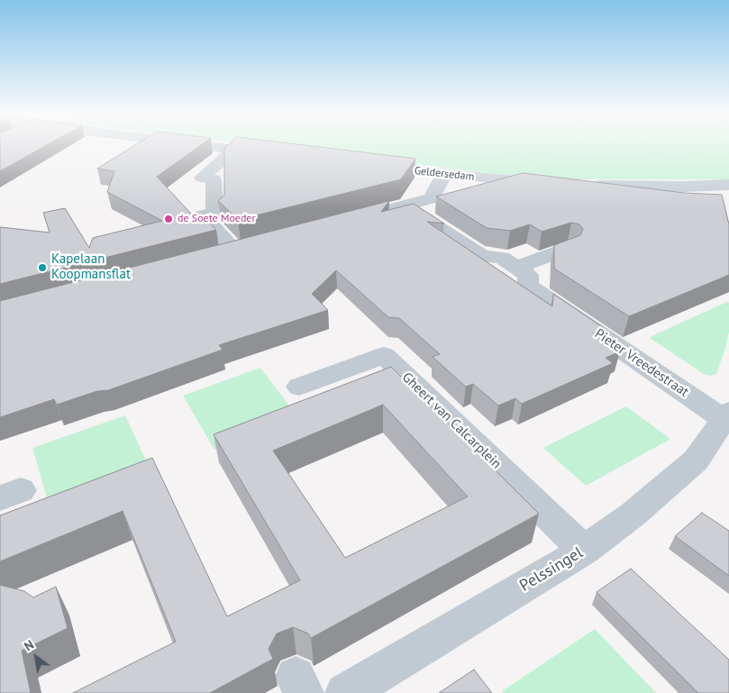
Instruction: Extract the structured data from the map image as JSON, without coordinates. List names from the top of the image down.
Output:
{
  "streets": {
    "street": [
      "Geldersedam",
      "Pieter Vreedestraat",
      "Gheert van Calcarplein",
      "Pelssingel"
    ]
  },
  "crossings": [
    ["Pieter Vreedestraat", "Pelssingel"],
    ["Gheert van Calcarplein", "Pelssingel"]
  ],
  "places": ["de Soete Moeder", "Kapelaan Koopmansflat"],
  "north": "top left"
}
